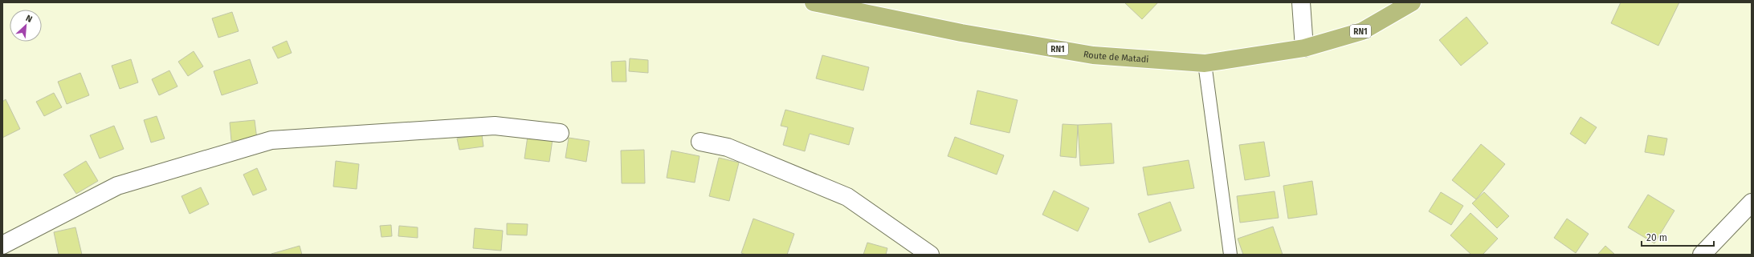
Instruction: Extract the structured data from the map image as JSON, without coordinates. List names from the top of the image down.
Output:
{
  "streets": {
    "highway": ["RN1", "Route de Matadi"]
  },
  "scale_bar": "20 m",
  "north": "top right"
}
